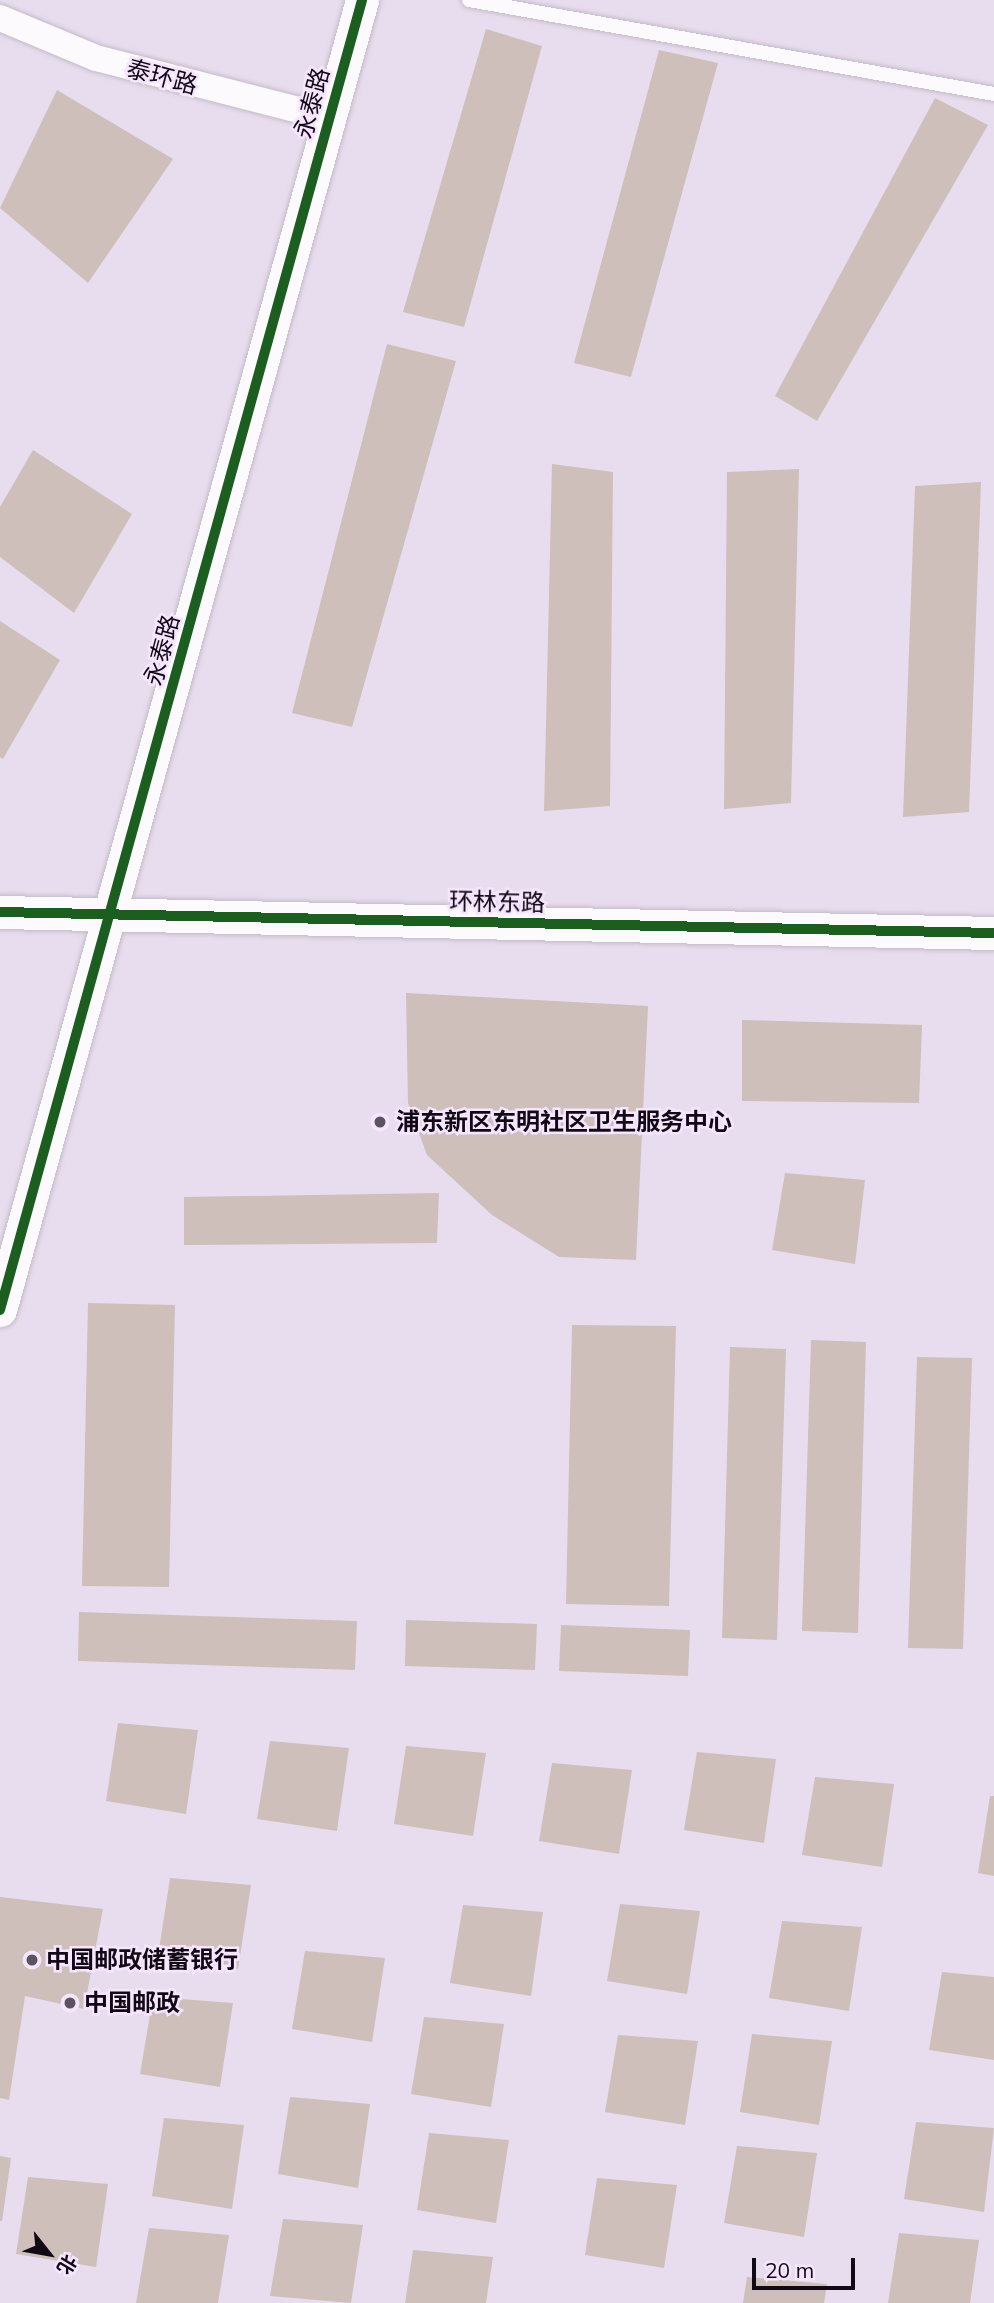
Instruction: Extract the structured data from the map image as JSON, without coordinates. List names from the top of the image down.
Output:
{
  "streets": {
    "street": ["泰环路", "永泰路", "环林东路"]
  },
  "crossings": [
    ["泰环路", "永泰路"],
    ["永泰路", "环林东路"]
  ],
  "places": ["浦东新区东明社区卫生服务中心", "中国邮政储蓄银行", "中国邮政"],
  "scale_bar": "20 m",
  "north": "bottom right"
}
